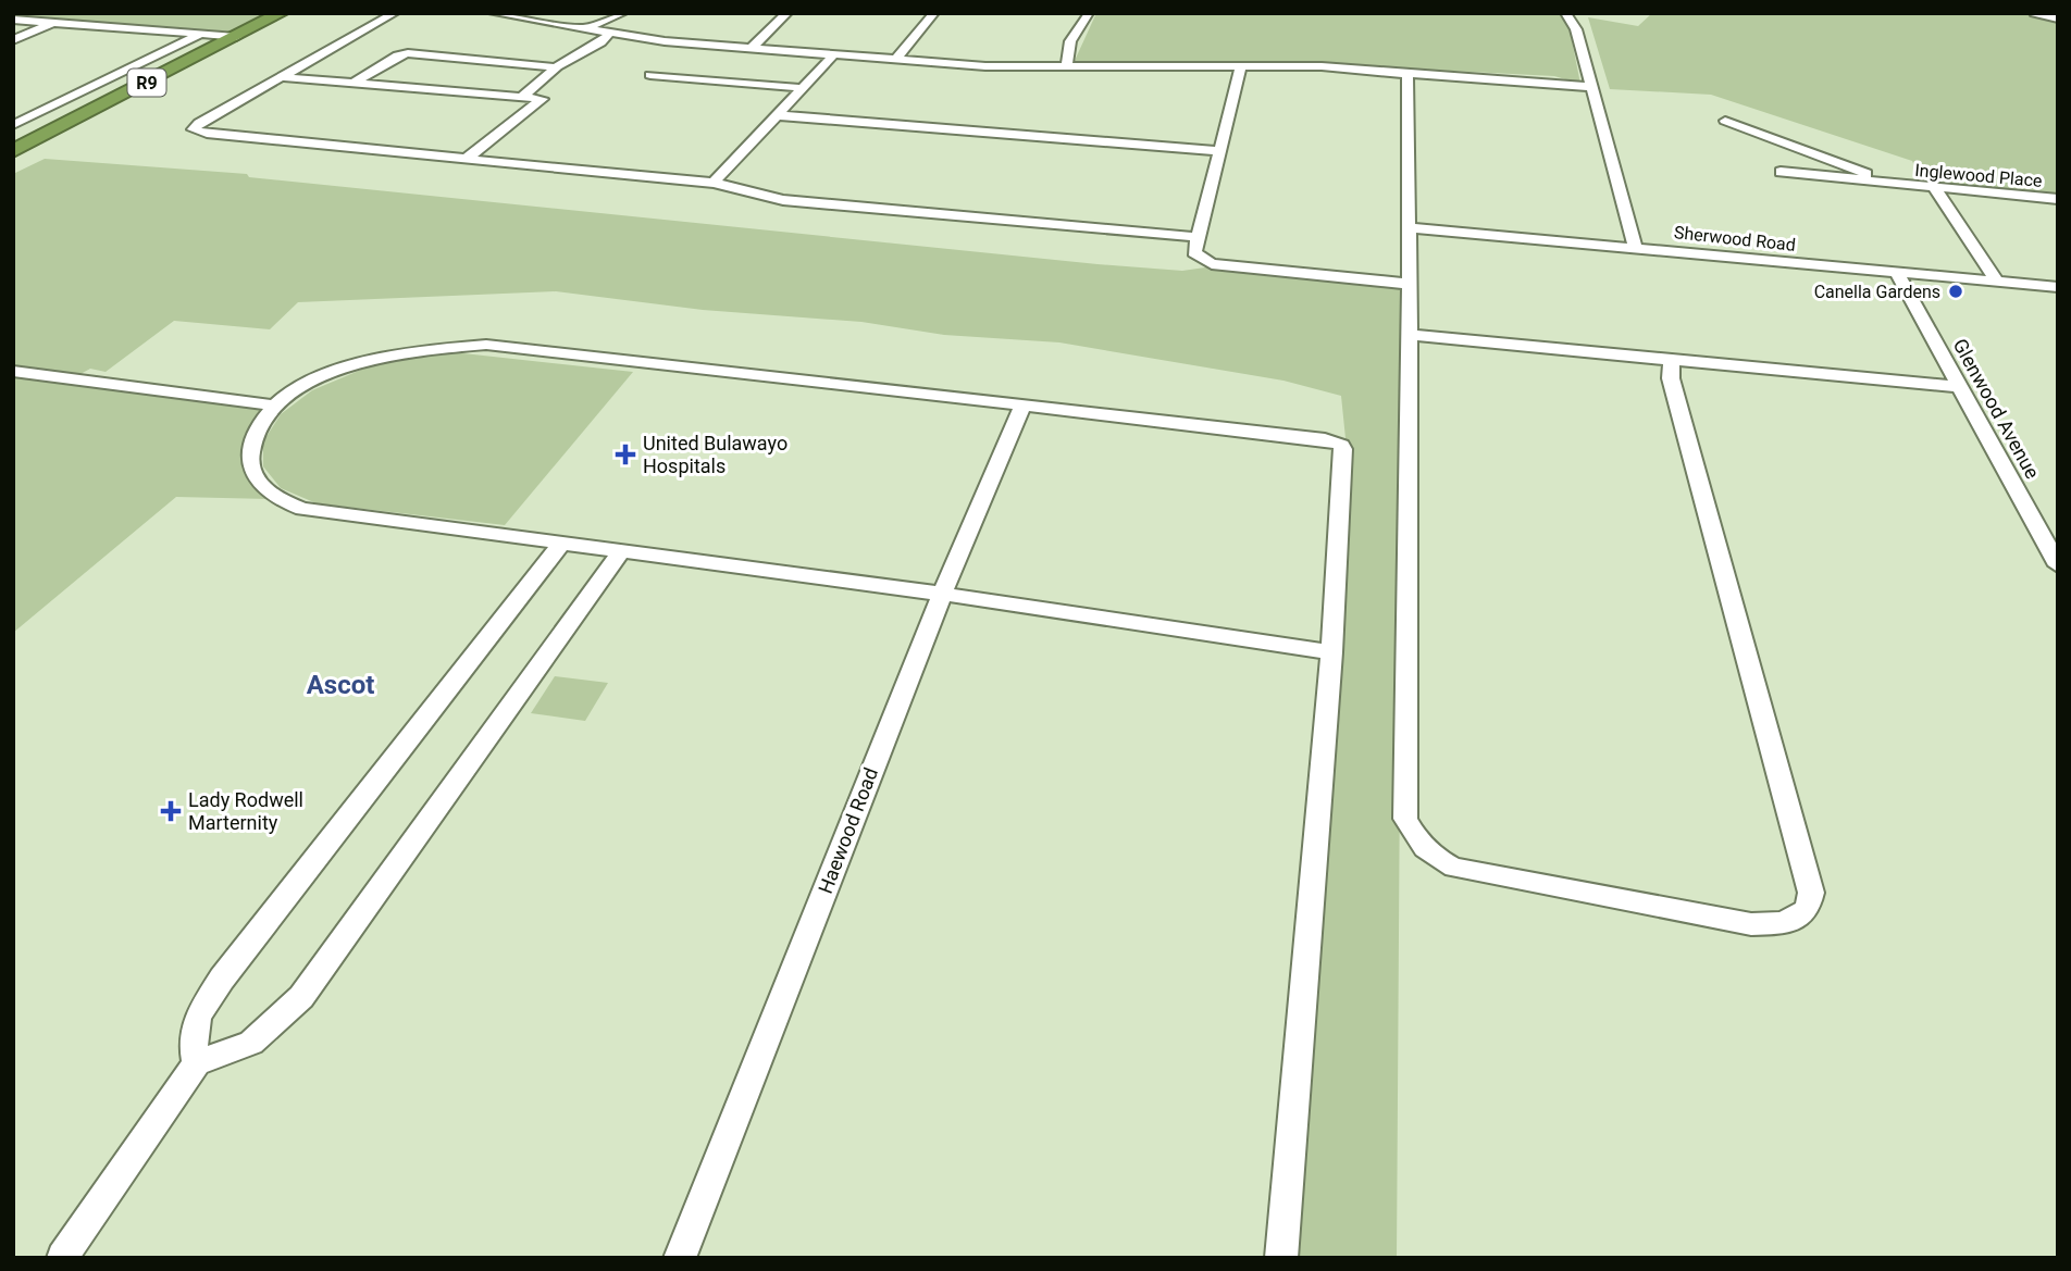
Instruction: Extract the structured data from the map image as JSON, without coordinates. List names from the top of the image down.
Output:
{
  "streets": {
    "highway": ["R9"],
    "street": [
      "Inglewood Place",
      "Sherwood Road",
      "Glenwood Avenue",
      "Haewood Road"
    ]
  },
  "crossings": [
    ["Sherwood Road", "Glenwood Avenue"]
  ],
  "districts": ["Ascot"],
  "places": {
    "other": ["Canella Gardens"],
    "health": ["United Bulawayo Hospitals", "Lady Rodwell Marternity"]
  }
}
